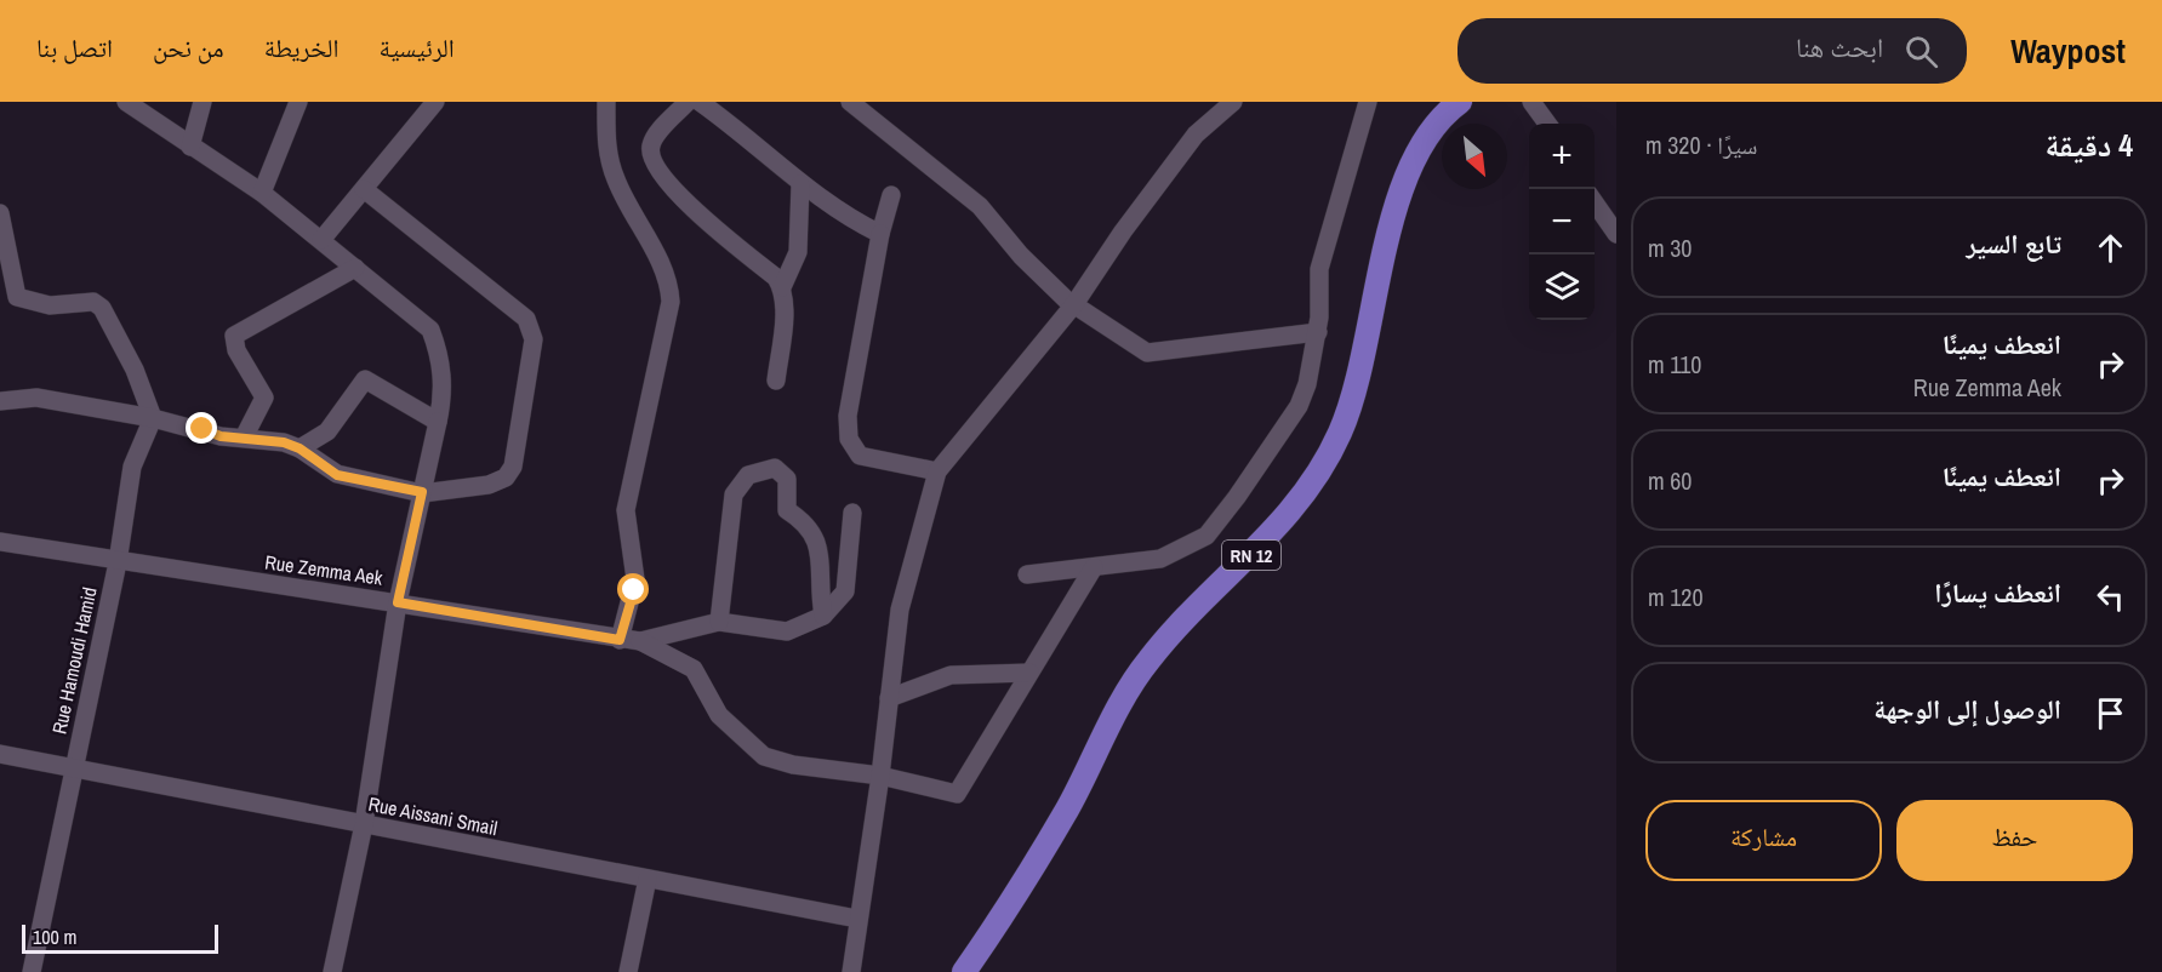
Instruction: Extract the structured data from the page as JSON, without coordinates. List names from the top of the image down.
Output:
{
  "streets": {
    "main road": ["RN 12"],
    "street": ["Rue Zemma Aek", "Rue Hamoudi Hamid", "Rue Aissani Smail"]
  },
  "crossings": [
    ["Rue Zemma Aek", "Rue Hamoudi Hamid"],
    ["Rue Hamoudi Hamid", "Rue Aissani Smail"]
  ],
  "scale_bar": "100 m",
  "north": "bottom right",
  "page": {
    "header": "Waypost",
    "search": "ابحث هنا",
    "nav": [
      "الرئيسية",
      "الخريطة",
      "من نحن",
      "اتصل بنا"
    ],
    "heading": ["4 دقيقة", "سيرًا · 320 m"],
    "map_buttons": ["+", "−"],
    "list": [
      ["تابع السير", "30 m"],
      ["انعطف يمينًا", "Rue Zemma Aek", "110 m"],
      ["انعطف يمينًا", "60 m"],
      ["انعطف يسارًا", "120 m"],
      "الوصول إلى الوجهة"
    ],
    "buttons": ["حفظ", "مشاركة"],
    "scale": "100 m"
  }
}
